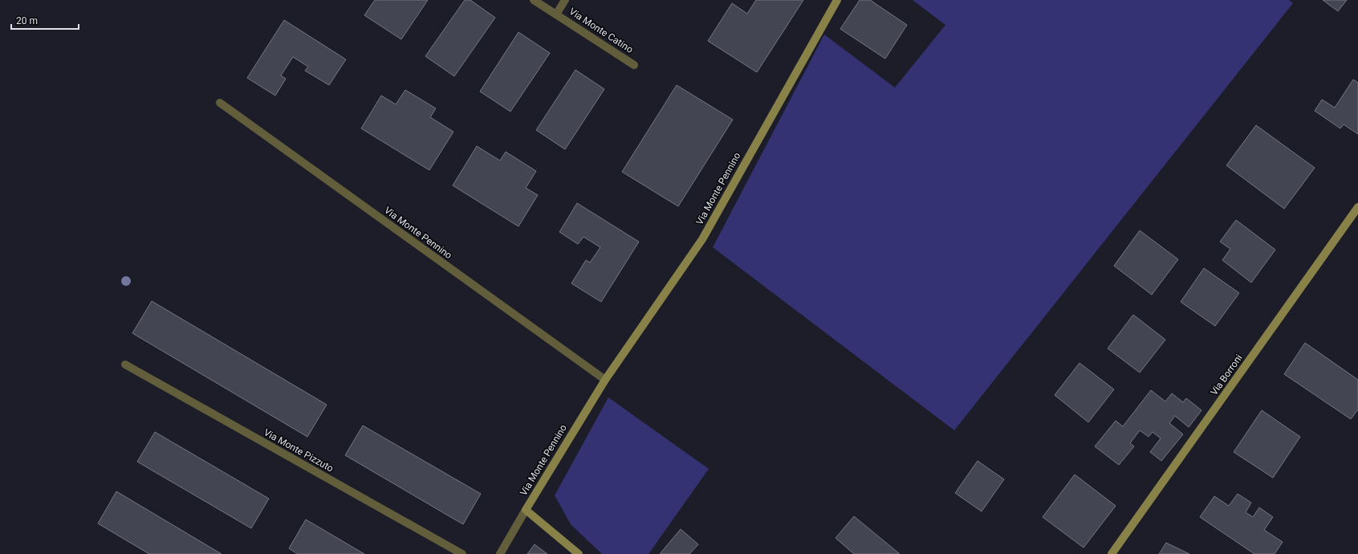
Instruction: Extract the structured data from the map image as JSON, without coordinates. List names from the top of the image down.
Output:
{
  "streets": {
    "street": [
      "Via Monte Catino",
      "Via Monte Pennino",
      "Via Borroni",
      "Via Monte Pizzuto"
    ]
  },
  "scale_bar": "20 m"
}
